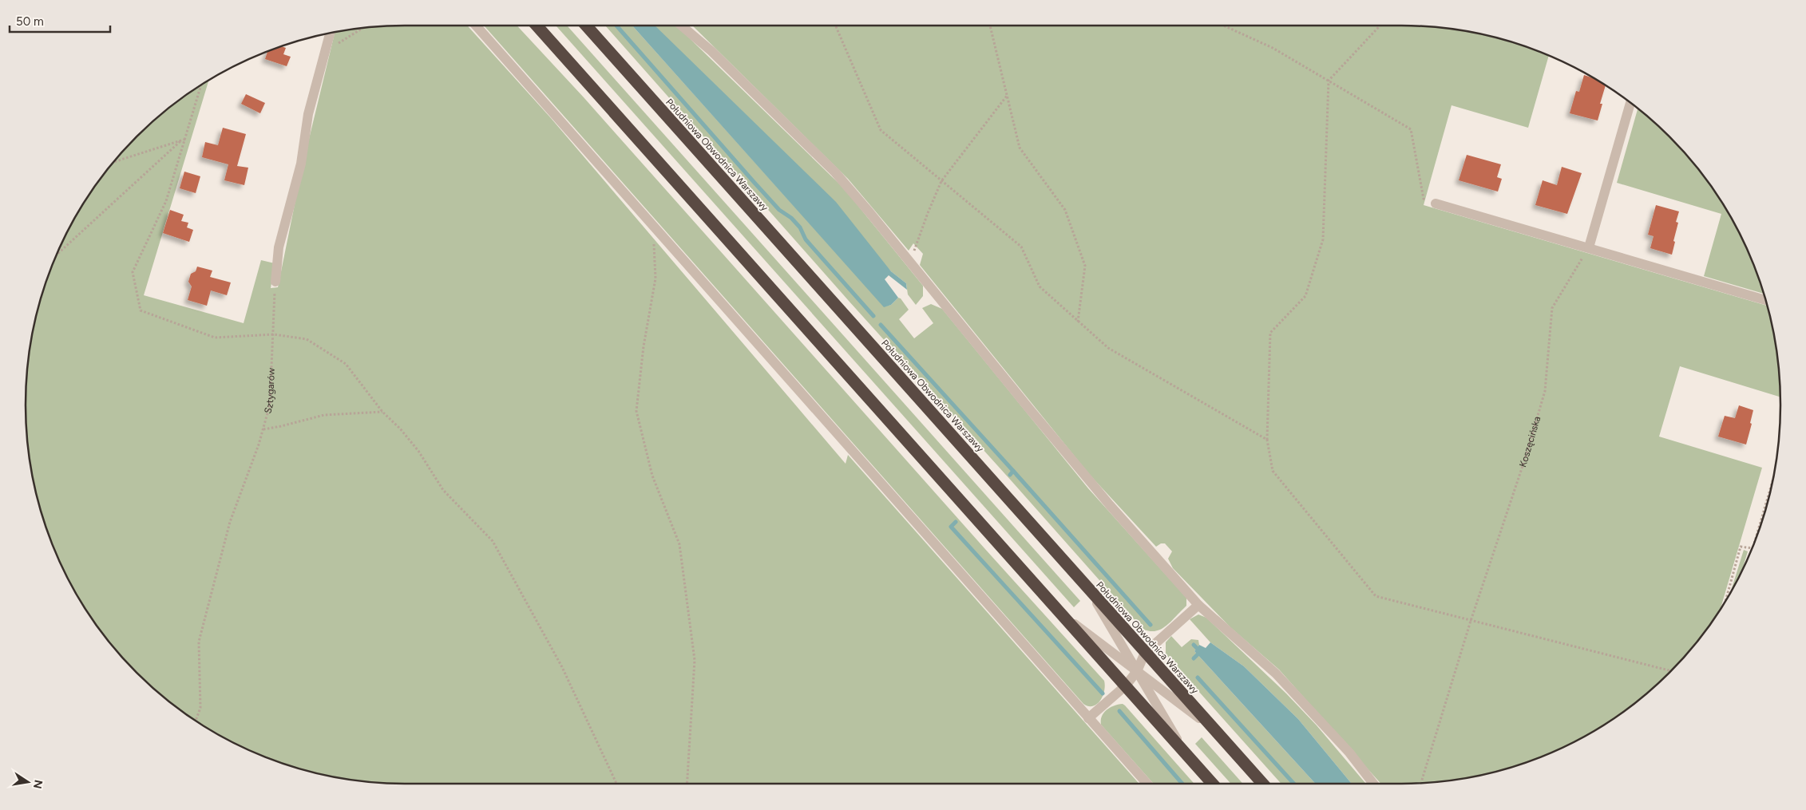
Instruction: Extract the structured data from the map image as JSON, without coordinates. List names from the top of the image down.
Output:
{
  "streets": {
    "highway": ["Południowa Obwodnica Warszawy"],
    "path": ["Sztygarów", "Koszęcińska"]
  },
  "scale_bar": "50 m",
  "north": "right"
}
